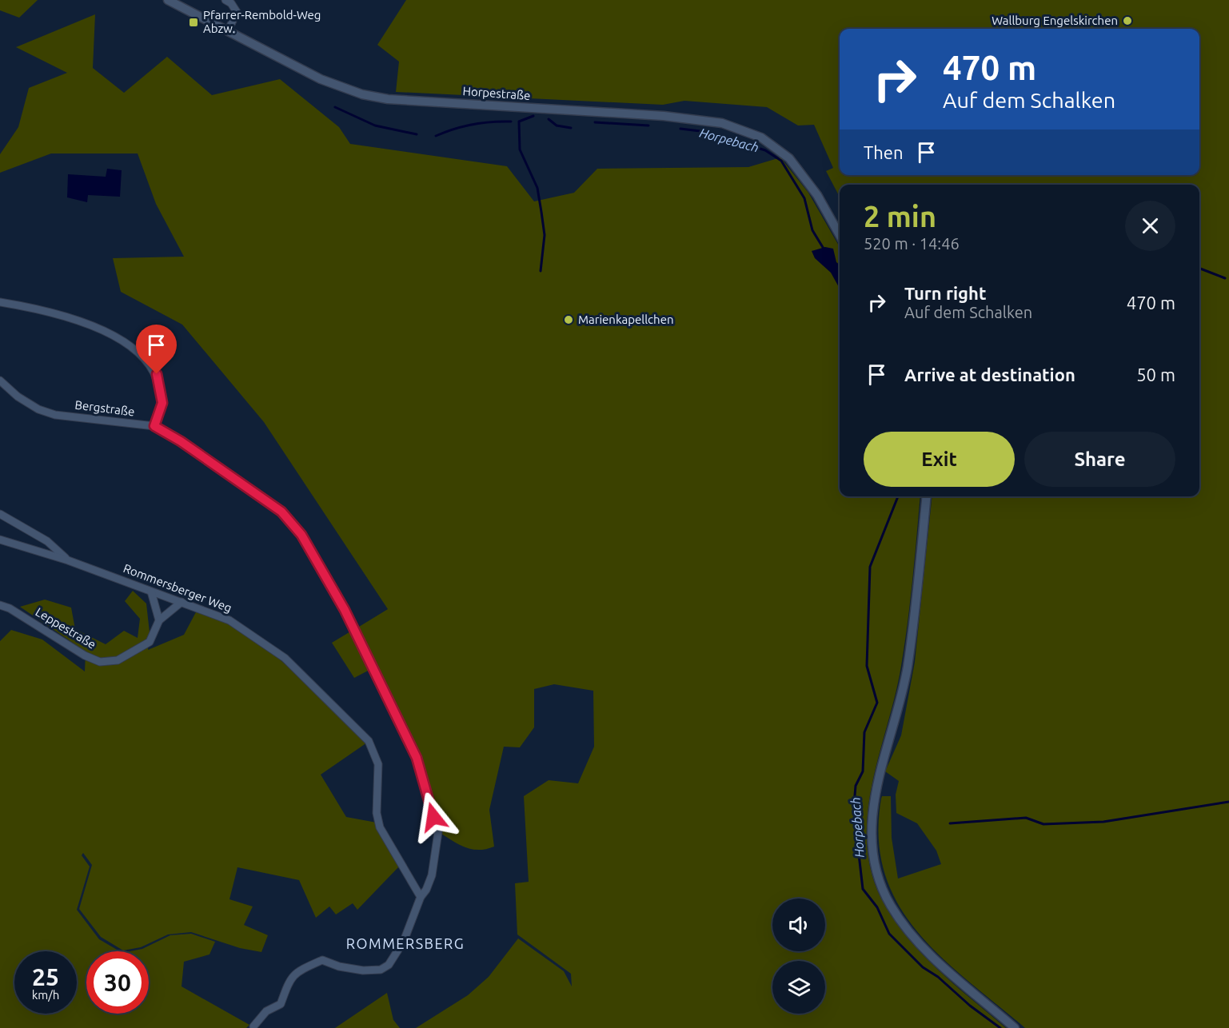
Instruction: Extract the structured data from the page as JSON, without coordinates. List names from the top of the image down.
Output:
{
  "streets": {
    "street": [
      "Horpestraße",
      "Bergstraße",
      "Rommersberger Weg",
      "Leppestraße"
    ]
  },
  "crossings": [
    ["Bergstraße", "Rommersberger Weg"],
    ["Rommersberger Weg", "Leppestraße"]
  ],
  "districts": ["ROMMERSBERG"],
  "water": ["Horpebach"],
  "places": {
    "other": ["Wallburg Engelskirchen", "Marienkapellchen"],
    "transit": ["Pfarrer-Rembold-Weg Abzw."]
  },
  "page": {
    "turn": ["470 m", "Auf dem Schalken"],
    "then": "Then",
    "heading": ["2 min", "520 m · 14:46"],
    "list": [
      {
        "name": "Turn right",
        "note": "Auf dem Schalken",
        "value": "470 m"
      },
      {
        "name": "Arrive at destination",
        "value": "50 m"
      }
    ],
    "buttons": ["Exit", "Share"],
    "speed": "25 km/h",
    "limit": "30"
  }
}
